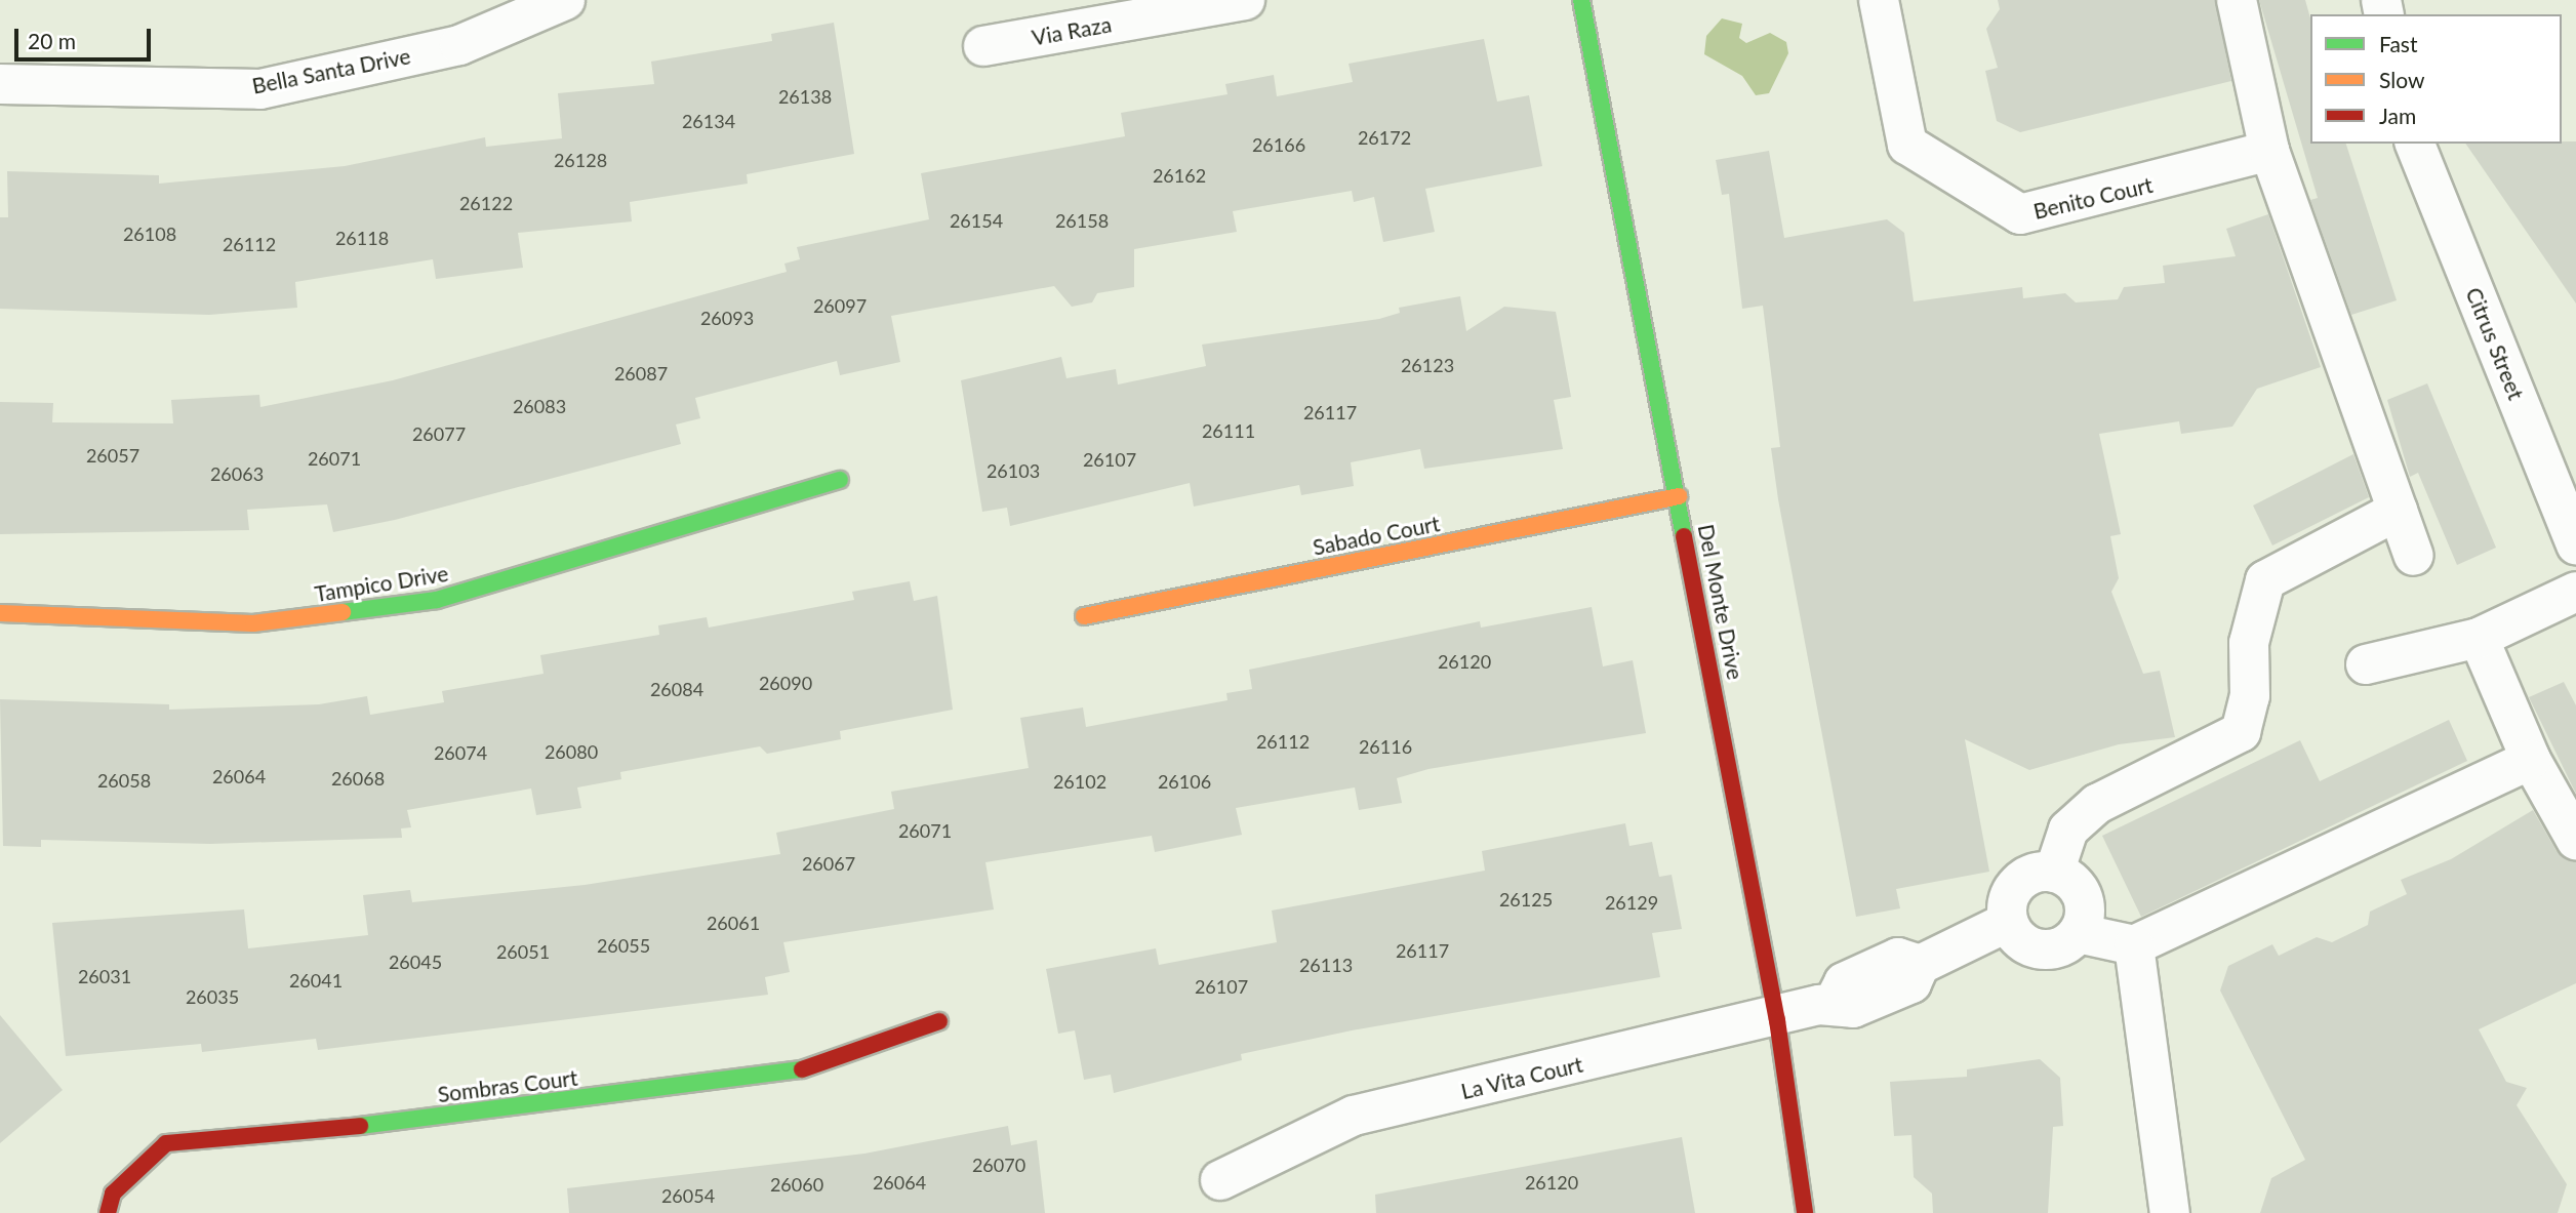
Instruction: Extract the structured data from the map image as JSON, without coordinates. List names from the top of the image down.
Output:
{
  "streets": {
    "street": [
      "Via Raza",
      "Bella Santa Drive",
      "Benito Court",
      "Citrus Street",
      "Sabado Court",
      "Tampico Drive",
      "Del Monte Drive",
      "La Vita Court",
      "Sombras Court"
    ]
  },
  "crossings": [
    ["Sabado Court", "Del Monte Drive"],
    ["Del Monte Drive", "La Vita Court"]
  ],
  "house_numbers": [
    "26138",
    "26134",
    "26172",
    "26166",
    "26128",
    "26162",
    "26122",
    "26154",
    "26158",
    "26108",
    "26118",
    "26112",
    "26097",
    "26093",
    "26123",
    "26087",
    "26083",
    "26117",
    "26111",
    "26077",
    "26057",
    "26071",
    "26107",
    "26103",
    "26063",
    "26120",
    "26090",
    "26084",
    "26112",
    "26116",
    "26080",
    "26074",
    "26064",
    "26068",
    "26058",
    "26102",
    "26106",
    "26071",
    "26067",
    "26125",
    "26129",
    "26061",
    "26055",
    "26117",
    "26051",
    "26045",
    "26113",
    "26031",
    "26041",
    "26107",
    "26035",
    "26070",
    "26064",
    "26120",
    "26060",
    "26054"
  ],
  "legend": ["Fast", "Slow", "Jam"],
  "scale_bar": "20 m"
}
